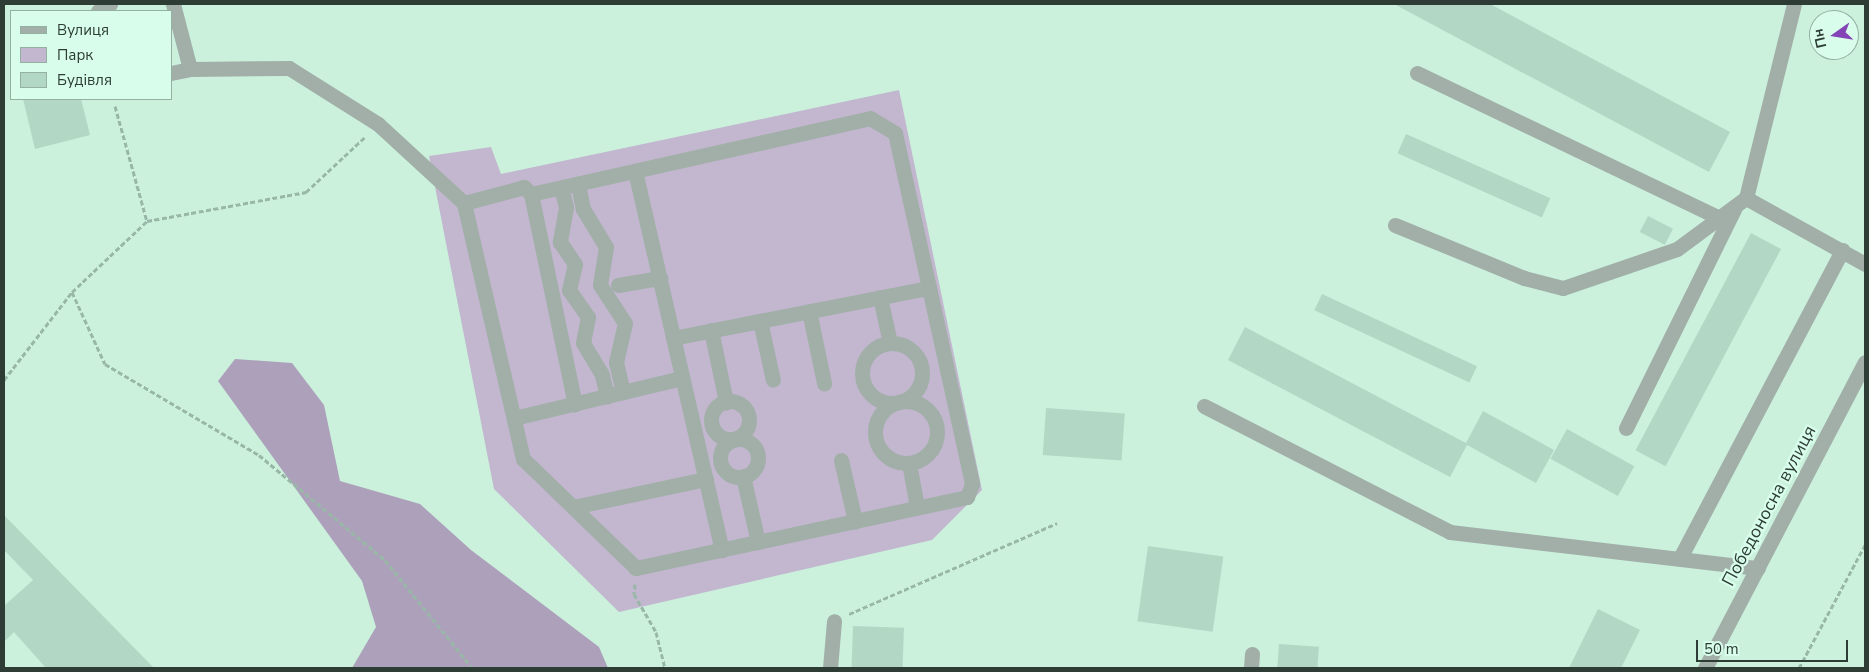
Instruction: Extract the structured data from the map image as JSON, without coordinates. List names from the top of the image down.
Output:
{
  "streets": {
    "street": ["Победоносна вулиця"]
  },
  "legend": ["Вулиця", "Парк", "Будівля"],
  "scale_bar": "50 m",
  "north": "left"
}
